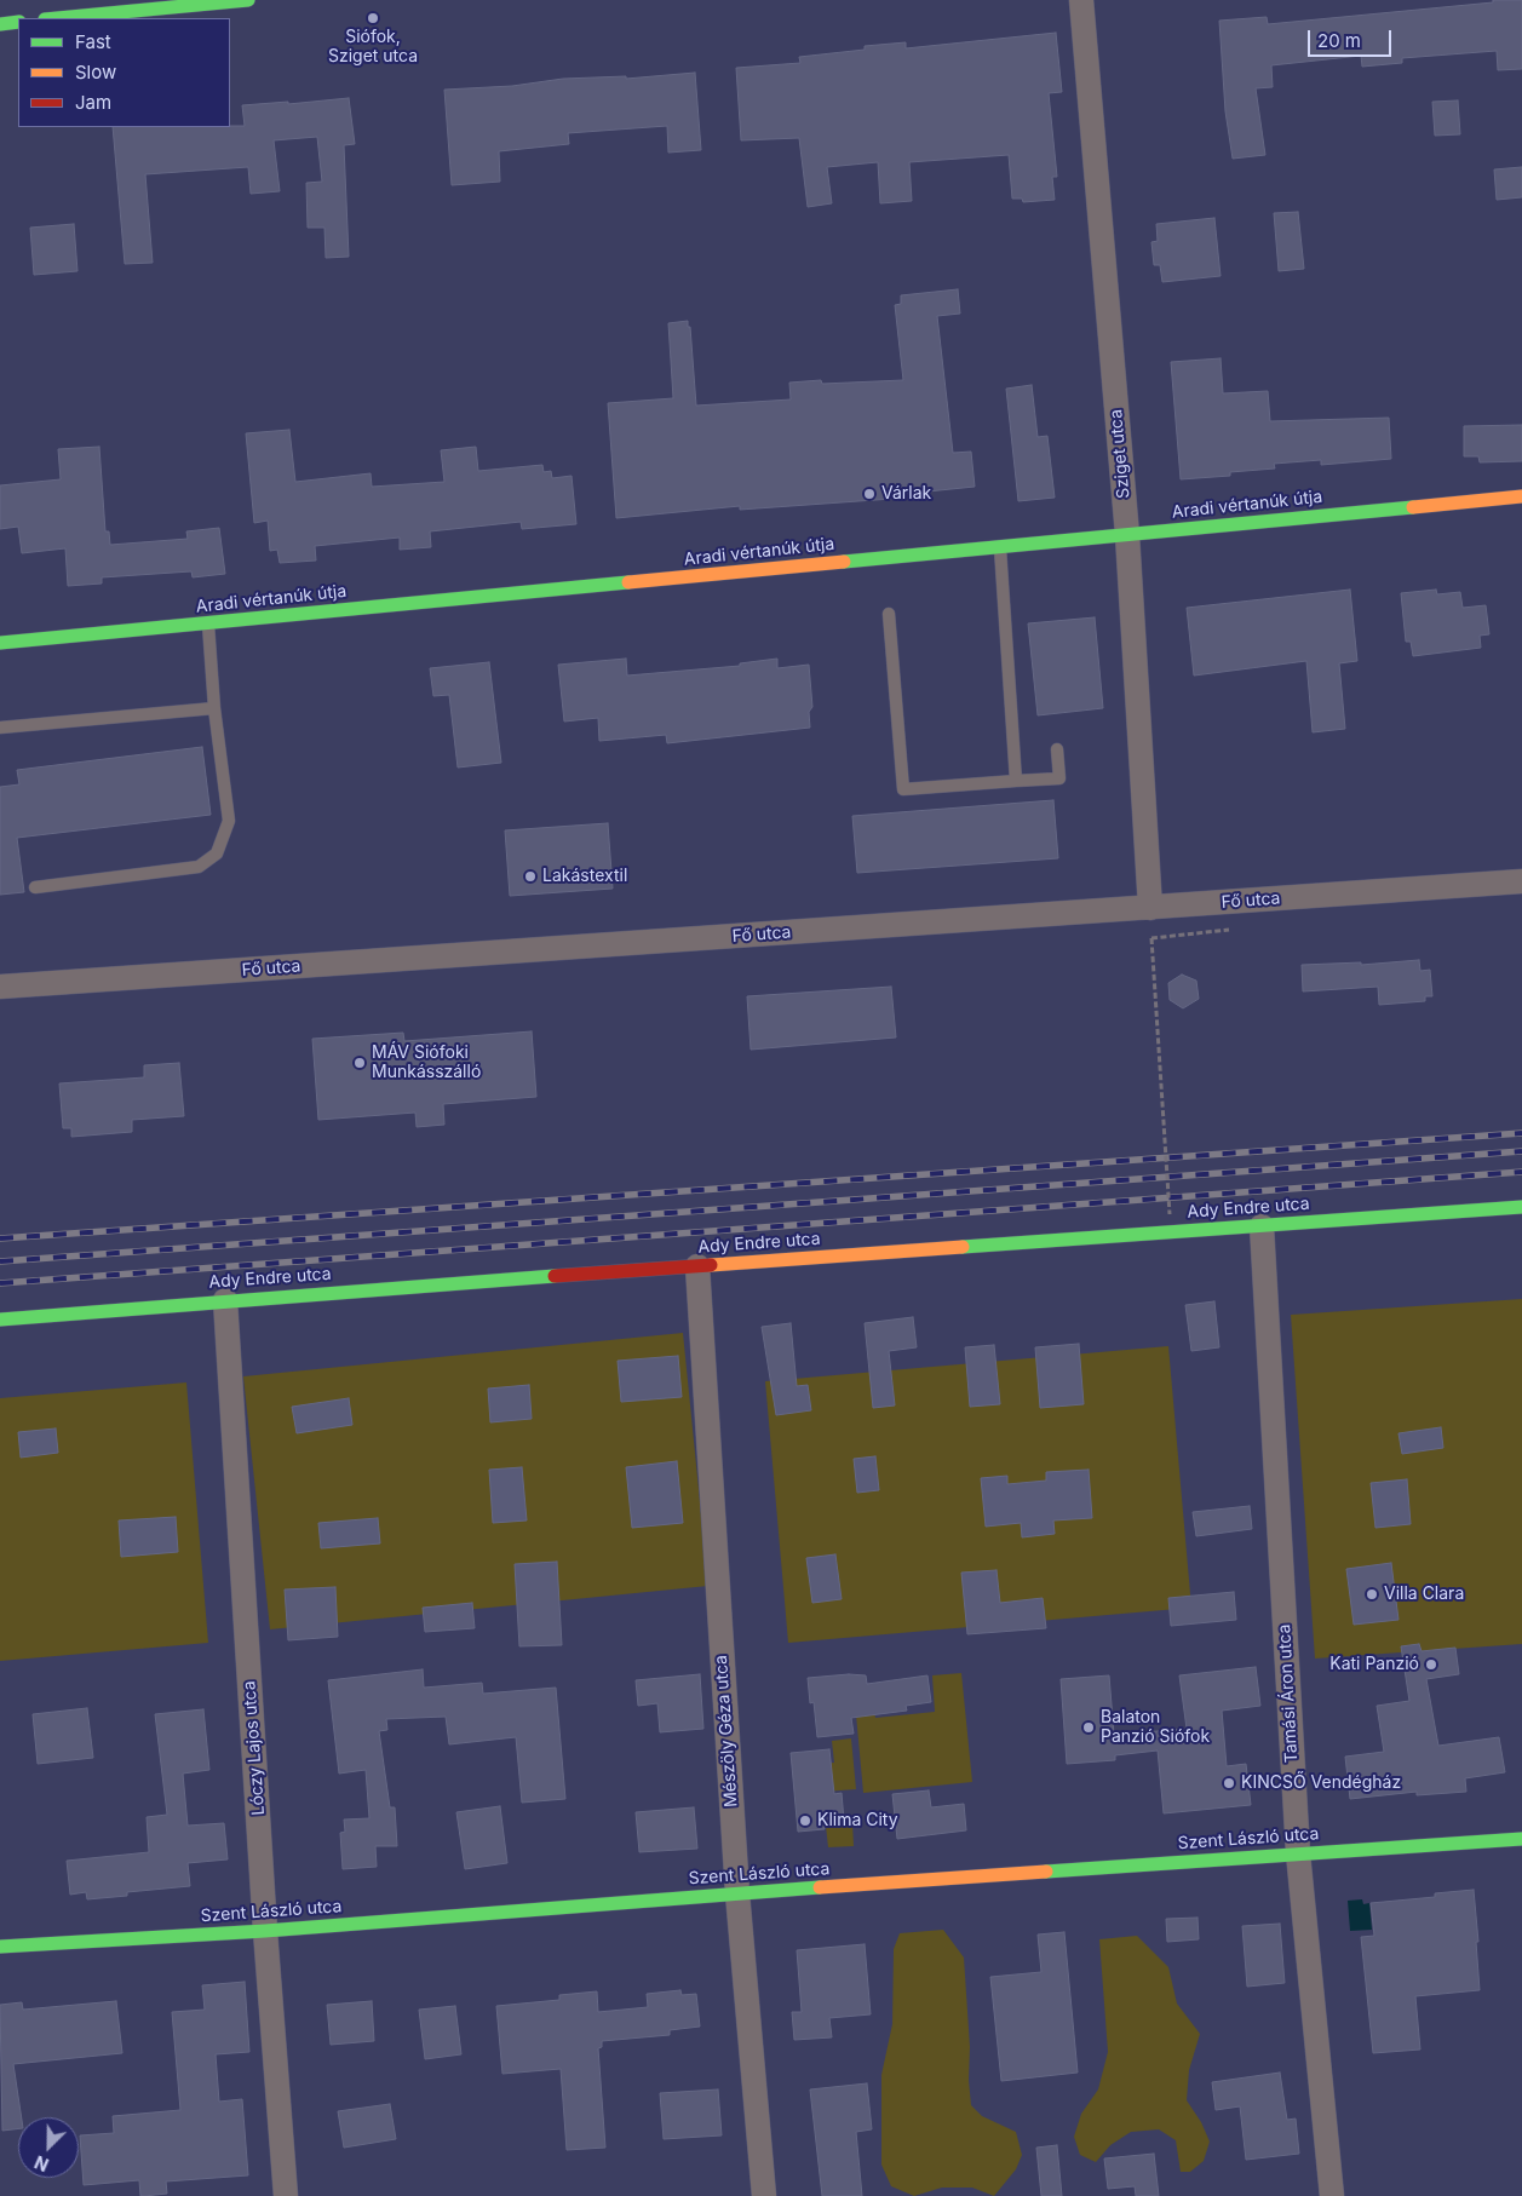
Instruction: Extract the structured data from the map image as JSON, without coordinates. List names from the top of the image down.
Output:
{
  "streets": {
    "street": [
      "Sziget utca",
      "Aradi vértanúk útja",
      "Fő utca",
      "Ady Endre utca",
      "Tamási Áron utca",
      "Mészöly Géza utca",
      "Lóczy Lajos utca",
      "Szent László utca"
    ]
  },
  "crossings": [
    ["Sziget utca", "Aradi vértanúk útja"],
    ["Sziget utca", "Fő utca"],
    ["Ady Endre utca", "Tamási Áron utca"],
    ["Ady Endre utca", "Mészöly Géza utca"],
    ["Ady Endre utca", "Lóczy Lajos utca"],
    ["Tamási Áron utca", "Szent László utca"],
    ["Mészöly Géza utca", "Szent László utca"],
    ["Lóczy Lajos utca", "Szent László utca"]
  ],
  "places": [
    "Siófok, Sziget utca",
    "Várlak",
    "Lakástextil",
    "MÁV Siófoki Munkásszálló",
    "Villa Clara",
    "Kati Panzió",
    "Balaton Panzió Siófok",
    "KINCSŐ Vendégház",
    "Klima City"
  ],
  "legend": ["Fast", "Slow", "Jam"],
  "scale_bar": "20 m",
  "north": "bottom left"
}
